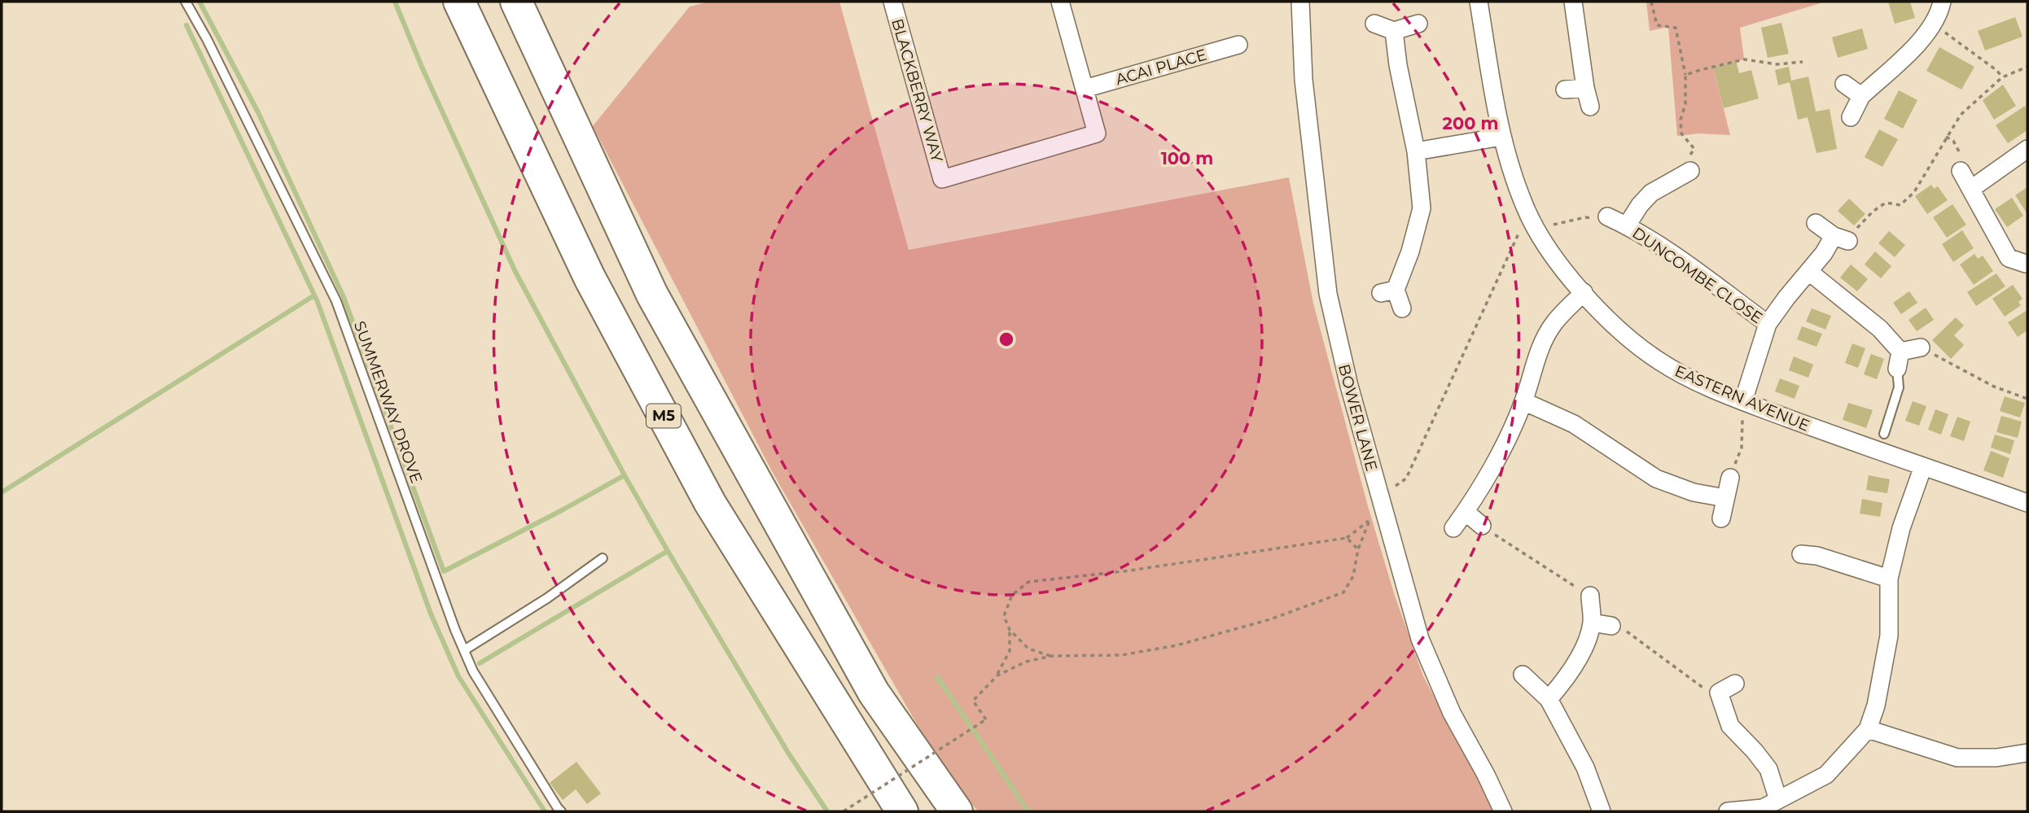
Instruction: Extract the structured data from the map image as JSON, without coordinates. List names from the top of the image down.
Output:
{
  "streets": {
    "highway": ["M5"],
    "street": [
      "ACAI PLACE",
      "BLACKBERRY WAY",
      "DUNCOMBE CLOSE",
      "EASTERN AVENUE",
      "BOWER LANE"
    ],
    "lane": ["SUMMERWAY DROVE"]
  },
  "crossings": [
    ["ACAI PLACE", "BLACKBERRY WAY"]
  ],
  "rings": ["200 m", "100 m"]
}
